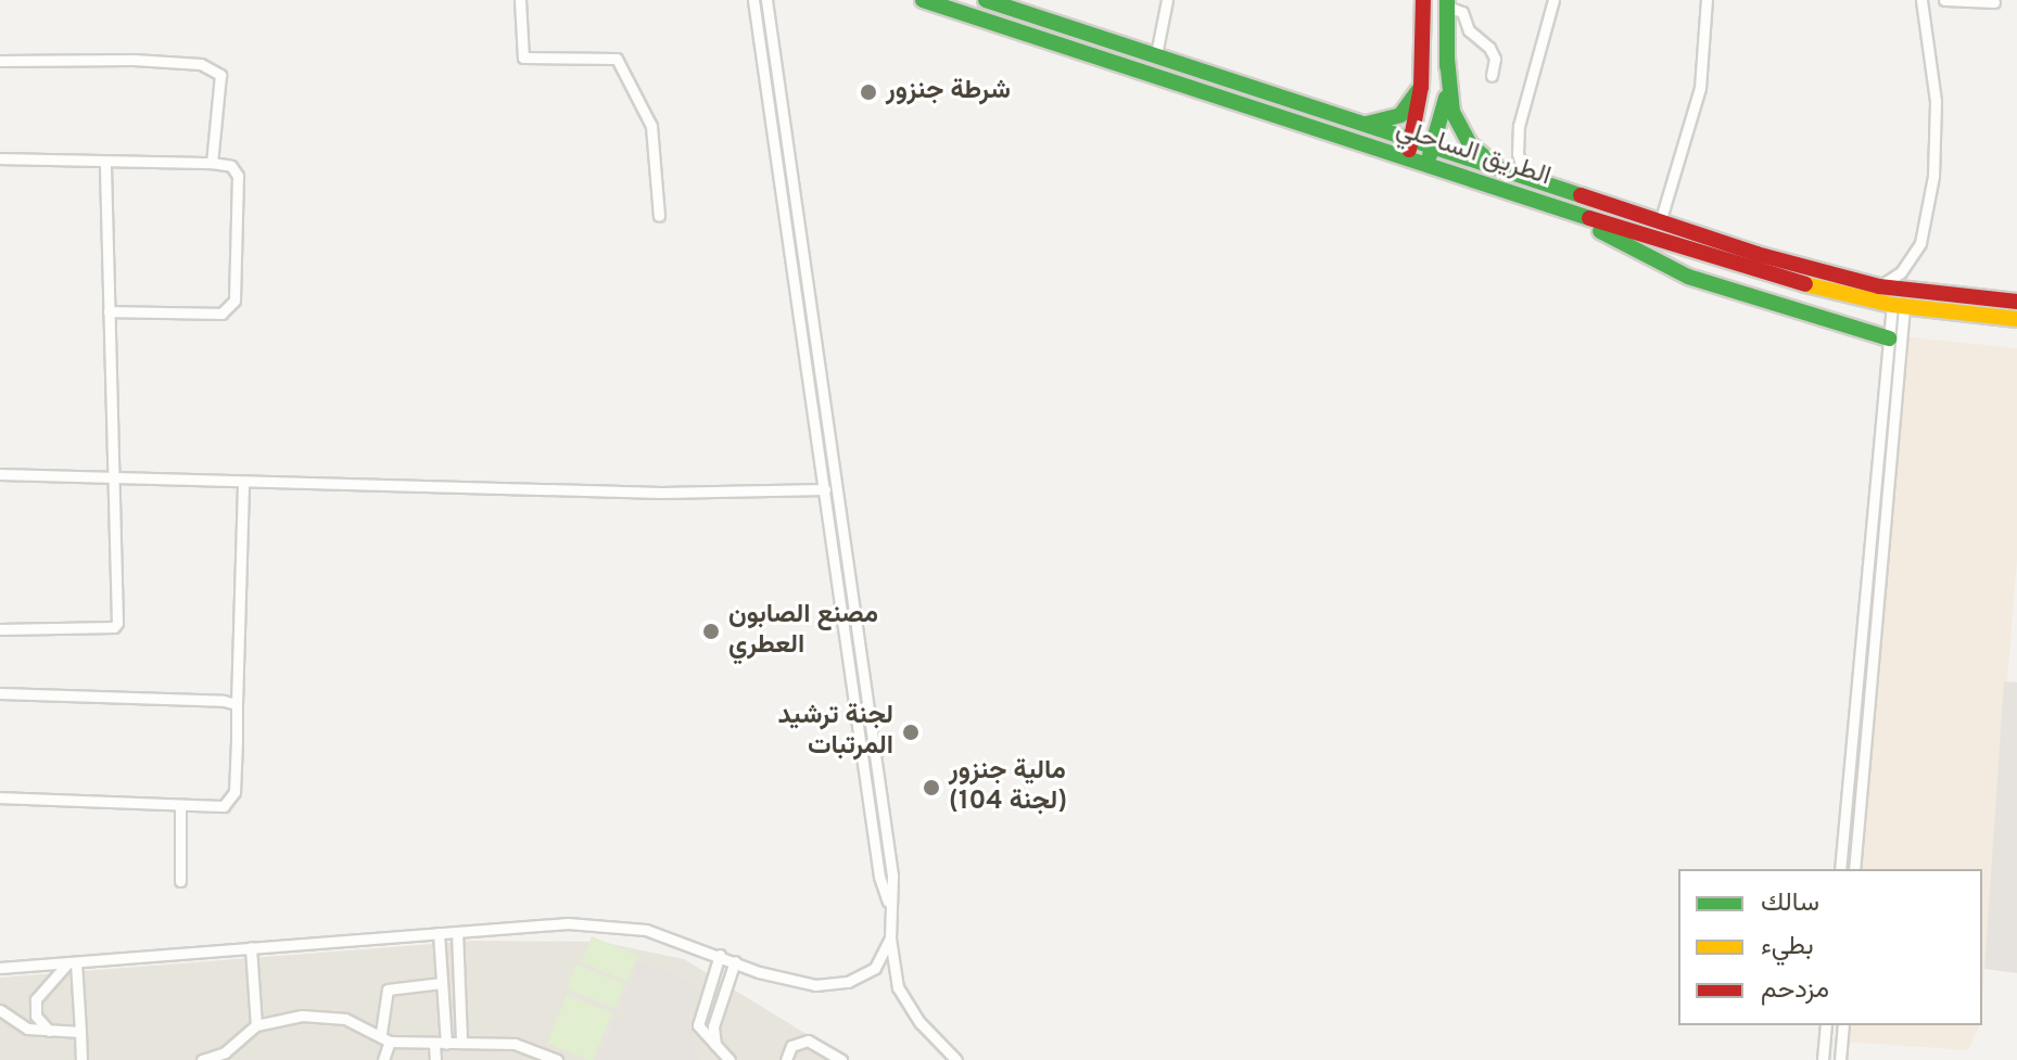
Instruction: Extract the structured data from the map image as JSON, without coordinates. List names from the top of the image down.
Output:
{
  "streets": {
    "main road": ["الطريق الساحلي"]
  },
  "places": [
    "شرطة جنزور",
    "مصنع الصابون العطري",
    "لجنة ترشيد المرتبات",
    "مالية جنزور (لجنة 104)"
  ],
  "legend": ["سالك", "بطيء", "مزدحم"]
}
